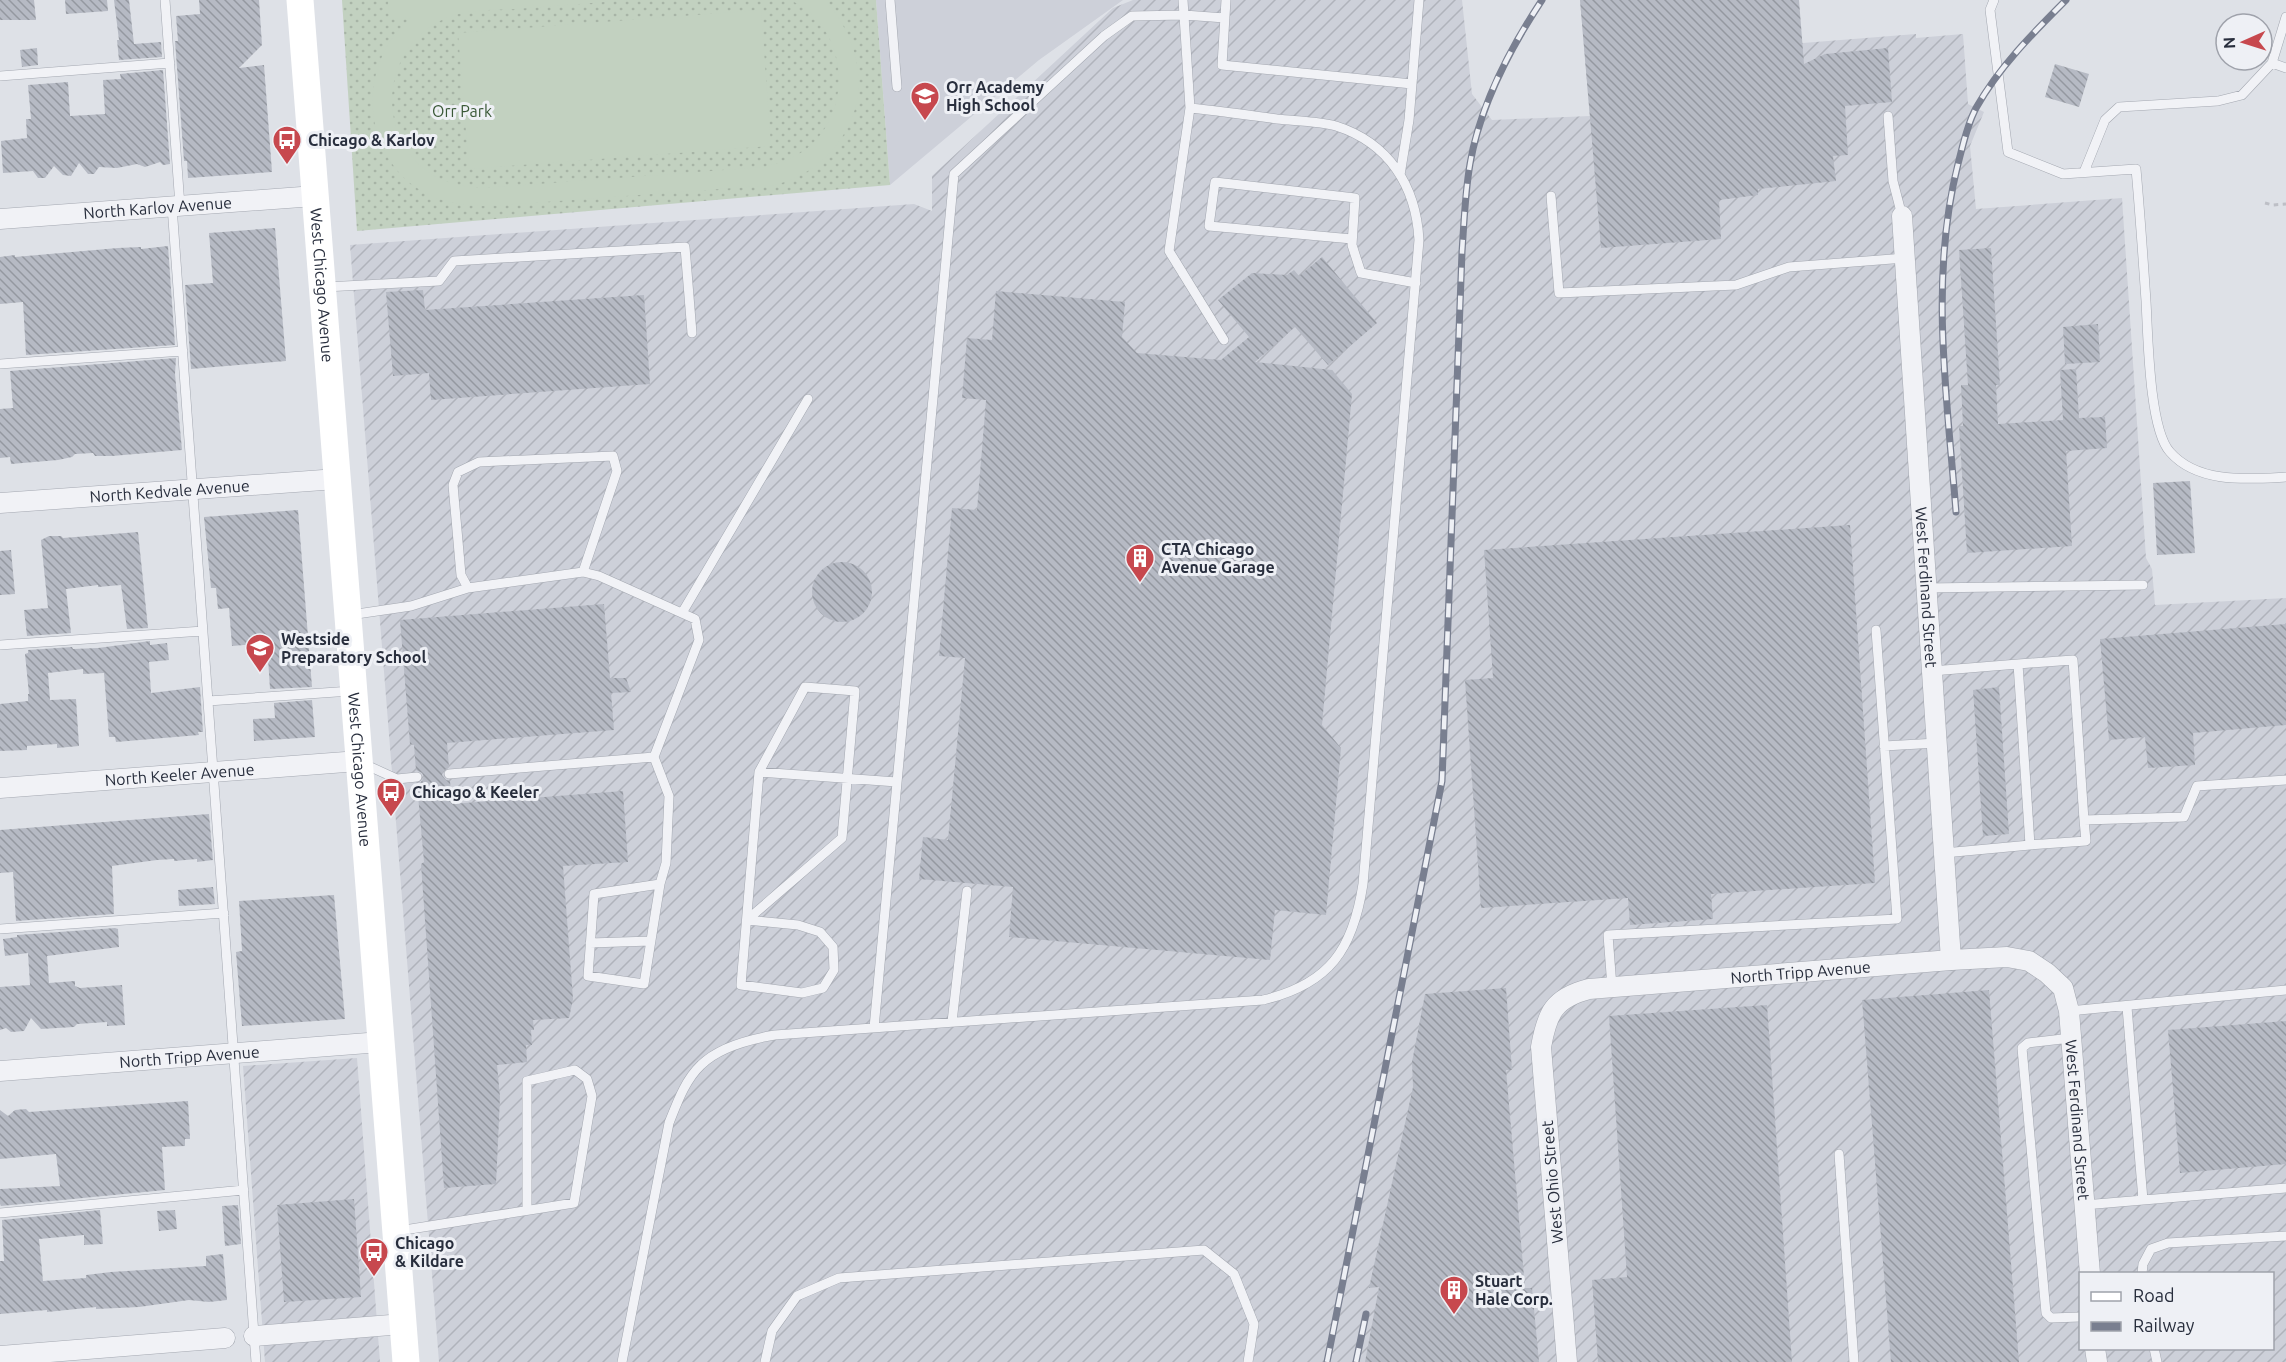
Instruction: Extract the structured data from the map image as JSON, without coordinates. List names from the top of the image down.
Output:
{
  "streets": {
    "main road": ["West Chicago Avenue"],
    "street": [
      "North Karlov Avenue",
      "North Kedvale Avenue",
      "West Ferdinand Street",
      "North Keeler Avenue",
      "North Tripp Avenue",
      "West Ohio Street"
    ]
  },
  "crossings": [
    ["North Karlov Avenue", "West Chicago Avenue"],
    ["West Chicago Avenue", "North Kedvale Avenue"],
    ["West Chicago Avenue", "North Keeler Avenue"],
    ["West Chicago Avenue", "North Tripp Avenue"],
    ["West Ferdinand Street", "North Tripp Avenue"],
    ["North Tripp Avenue", "West Ohio Street"]
  ],
  "parks": ["Orr Park"],
  "places": {
    "school or university": ["Orr Academy High School", "Westside Preparatory School"],
    "bus stop": ["Chicago & Karlov", "Chicago & Keeler", "Chicago & Kildare"],
    "building": ["CTA Chicago Avenue Garage", "Stuart Hale Corp."]
  },
  "legend": ["Road", "Railway"],
  "north": "left"
}
